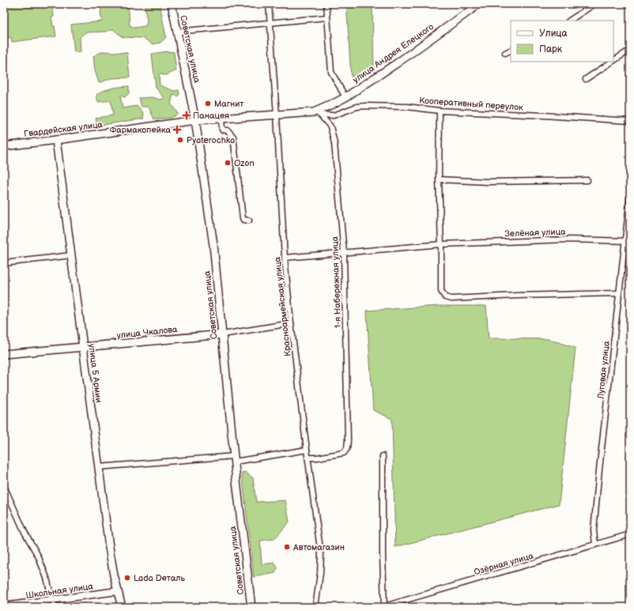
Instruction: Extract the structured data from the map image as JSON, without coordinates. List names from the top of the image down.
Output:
{
  "streets": {
    "main road": [
      "Советская улица",
      "улица Андрея Елецкого",
      "Гвардейская улица",
      "улица Чкалова",
      "улица 5 Армии"
    ],
    "street": [
      "Кооперативный переулок",
      "Зелёная улица",
      "1-я Набережная улица",
      "Красноармейская улица",
      "Луговая улица",
      "Озёрная улица",
      "Школьная улица"
    ]
  },
  "crossings": [
    ["Советская улица", "Гвардейская улица"],
    ["Советская улица", "улица Чкалова"],
    ["улица Андрея Елецкого", "Кооперативный переулок"],
    ["улица Андрея Елецкого", "Гвардейская улица"],
    ["улица Андрея Елецкого", "1-я Набережная улица"],
    ["Кооперативный переулок", "Гвардейская улица"],
    ["Кооперативный переулок", "1-я Набережная улица"],
    ["Гвардейская улица", "1-я Набережная улица"],
    ["Гвардейская улица", "Красноармейская улица"],
    ["Гвардейская улица", "улица 5 Армии"],
    ["Зелёная улица", "1-я Набережная улица"],
    ["Зелёная улица", "Красноармейская улица"],
    ["Зелёная улица", "Луговая улица"],
    ["1-я Набережная улица", "Красноармейская улица"],
    ["Красноармейская улица", "улица Чкалова"],
    ["улица Чкалова", "улица 5 Армии"],
    ["Луговая улица", "Озёрная улица"],
    ["улица 5 Армии", "Школьная улица"]
  ],
  "places": {
    "other": [
      "Магнит",
      "Pyaterochka",
      "Ozon",
      "Автомагазин",
      "Lada Dеталь"
    ],
    "health": ["Панацея", "Фармакопейка"]
  },
  "legend": ["Улица", "Парк"]
}
